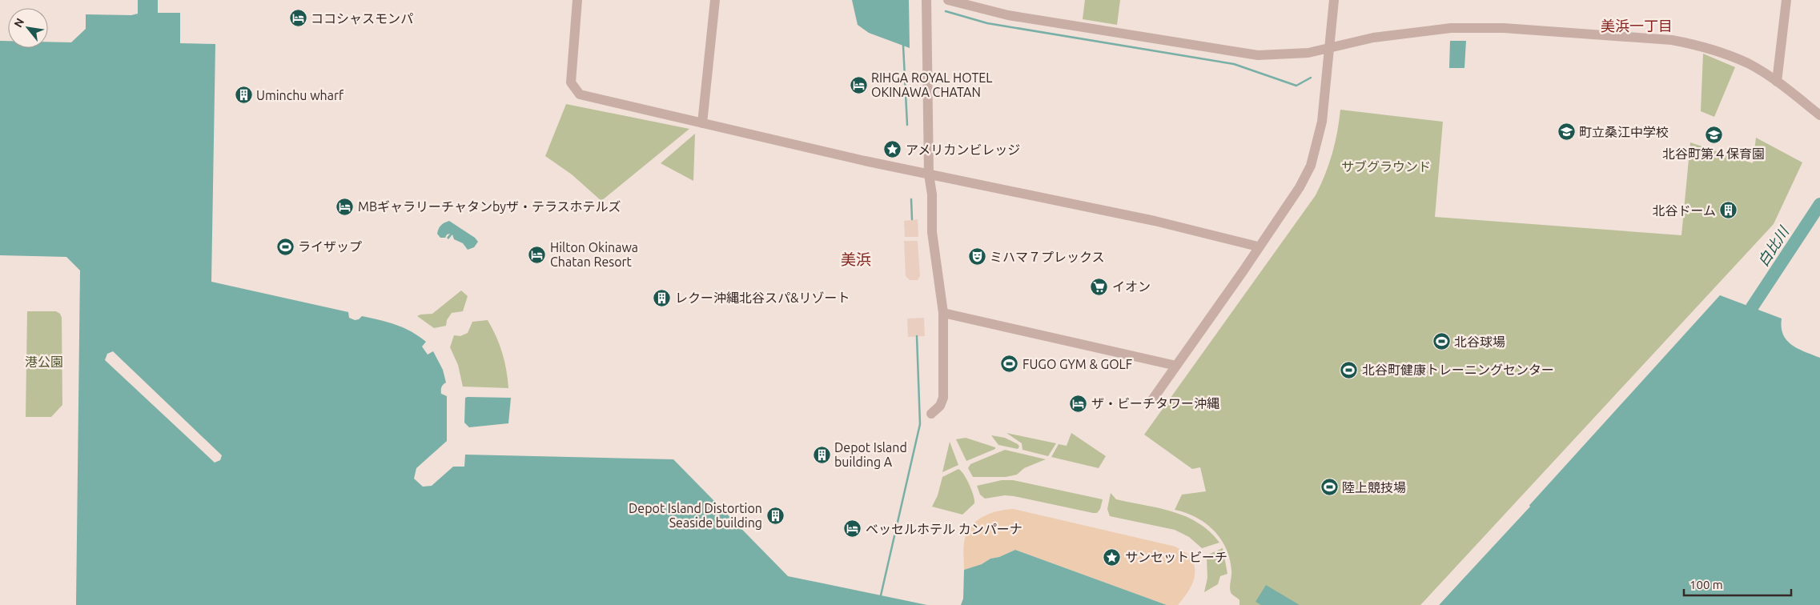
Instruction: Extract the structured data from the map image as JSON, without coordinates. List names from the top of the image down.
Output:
{
  "districts": ["美浜一丁目", "美浜"],
  "water": ["白比川"],
  "parks": ["サブグラウンド", "港公園"],
  "places": {
    "hotel": [
      "ココシャスモンパ",
      "RIHGA ROYAL HOTEL OKINAWA CHATAN",
      "MBギャラリーチャタンbyザ・テラスホテルズ",
      "Hilton Okinawa Chatan Resort",
      "ザ・ビーチタワー沖縄",
      "ベッセルホテル カンパーナ"
    ],
    "building": [
      "Uminchu wharf",
      "北谷ドーム",
      "レクー沖縄北谷スパ&リゾート",
      "Depot Island building A",
      "Depot Island Distortion Seaside building"
    ],
    "school or university": ["町立桑江中学校", "北谷町第４保育園"],
    "place": ["アメリカンビレッジ", "サンセットビーチ"],
    "sports": [
      "ライザップ",
      "北谷球場",
      "FUGO GYM & GOLF",
      "北谷町健康トレーニングセンター",
      "陸上競技場"
    ],
    "theatre": ["ミハマ７プレックス"],
    "supermarket": ["イオン"]
  },
  "scale_bar": "100 m",
  "north": "top left"
}
